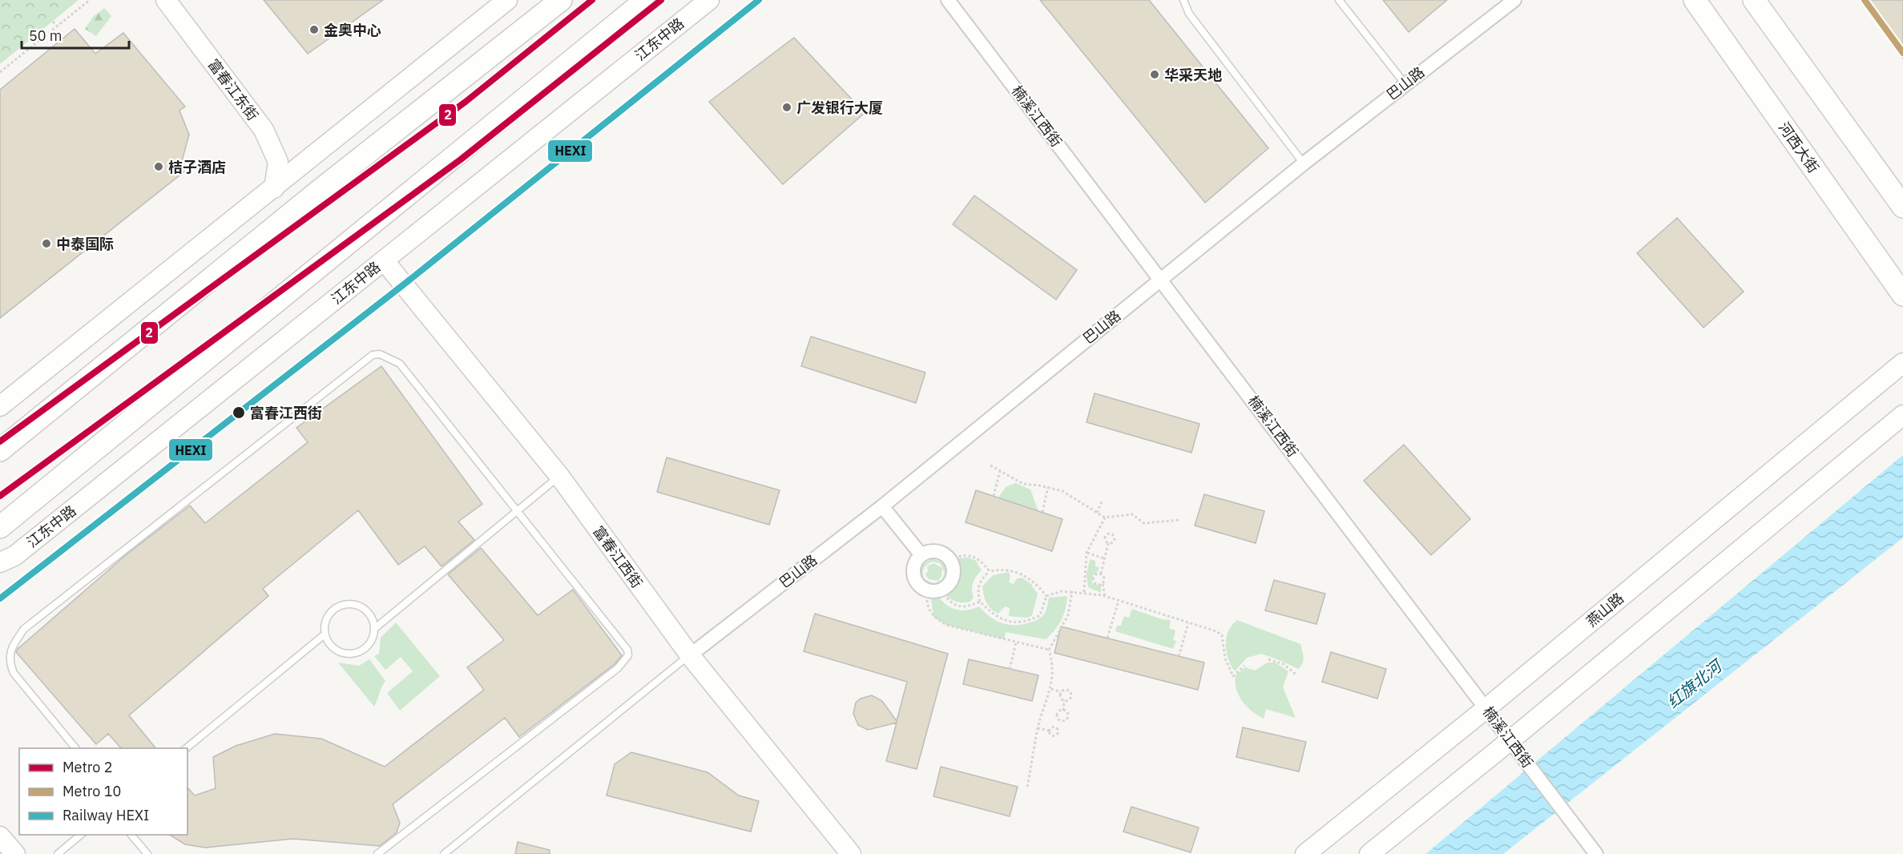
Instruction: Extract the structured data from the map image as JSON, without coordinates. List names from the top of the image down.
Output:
{
  "streets": {
    "main road": ["河西大街"],
    "street": [
      "江东中路",
      "巴山路",
      "富春江东街",
      "楠溪江西街",
      "富春江西街",
      "燕山路"
    ]
  },
  "crossings": [
    ["江东中路", "富春江西街"],
    ["巴山路", "楠溪江西街"],
    ["巴山路", "富春江西街"],
    ["楠溪江西街", "燕山路"]
  ],
  "water": ["红旗北河"],
  "places": [
    "金奥中心",
    "华采天地",
    "广发银行大厦",
    "桔子酒店",
    "中泰国际",
    "富春江西街"
  ],
  "lines": ["metro line 2", "metro line 10", "rail line HEXI"],
  "legend": ["Metro 2", "Metro 10", "Railway HEXI"],
  "scale_bar": "50 m"
}
